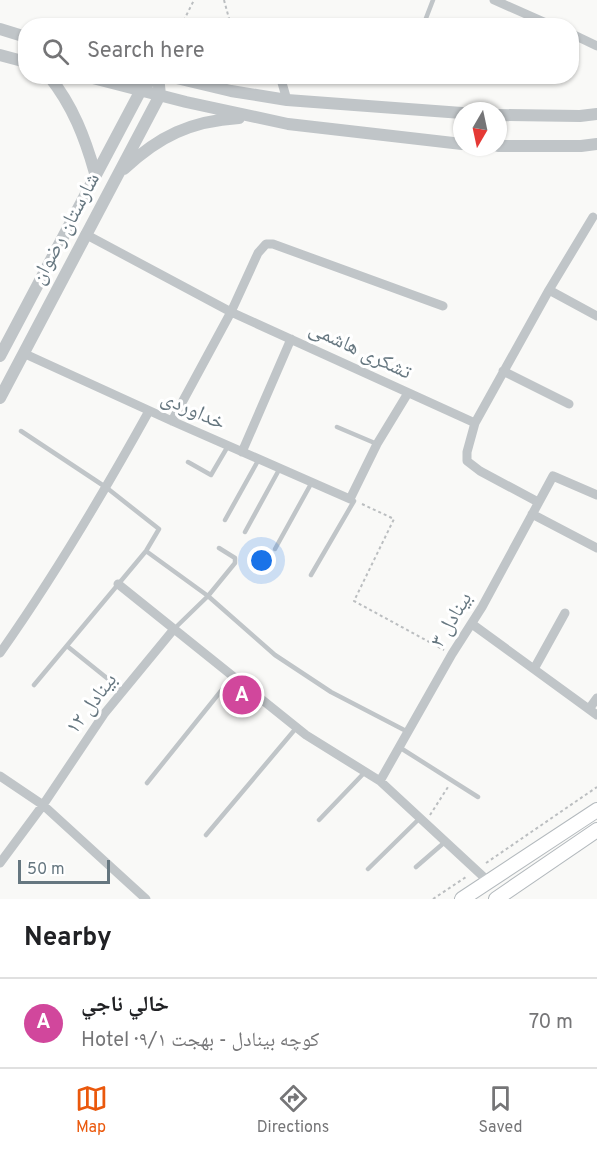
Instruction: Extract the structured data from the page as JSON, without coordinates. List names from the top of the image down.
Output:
{
  "streets": {
    "street": [
      "شارستان رضوان",
      "تشکری هاشمی",
      "خداوردی",
      "بینادل ۳",
      "بینادل ۱۲"
    ]
  },
  "crossings": [
    ["شارستان رضوان", "تشکری هاشمی"],
    ["شارستان رضوان", "خداوردی"]
  ],
  "scale_bar": "50 m",
  "north": "bottom",
  "page": {
    "search": "Search here",
    "pins": "A",
    "scale": "50 m",
    "heading": "Nearby",
    "list": [
      {
        "mark": "A",
        "name": "خالي ناجي",
        "note": "Hotel · کوچه بینادل - بهجت ۹/۱",
        "value": "70 m"
      }
    ],
    "nav": ["Map", "Directions", "Saved"]
  }
}
